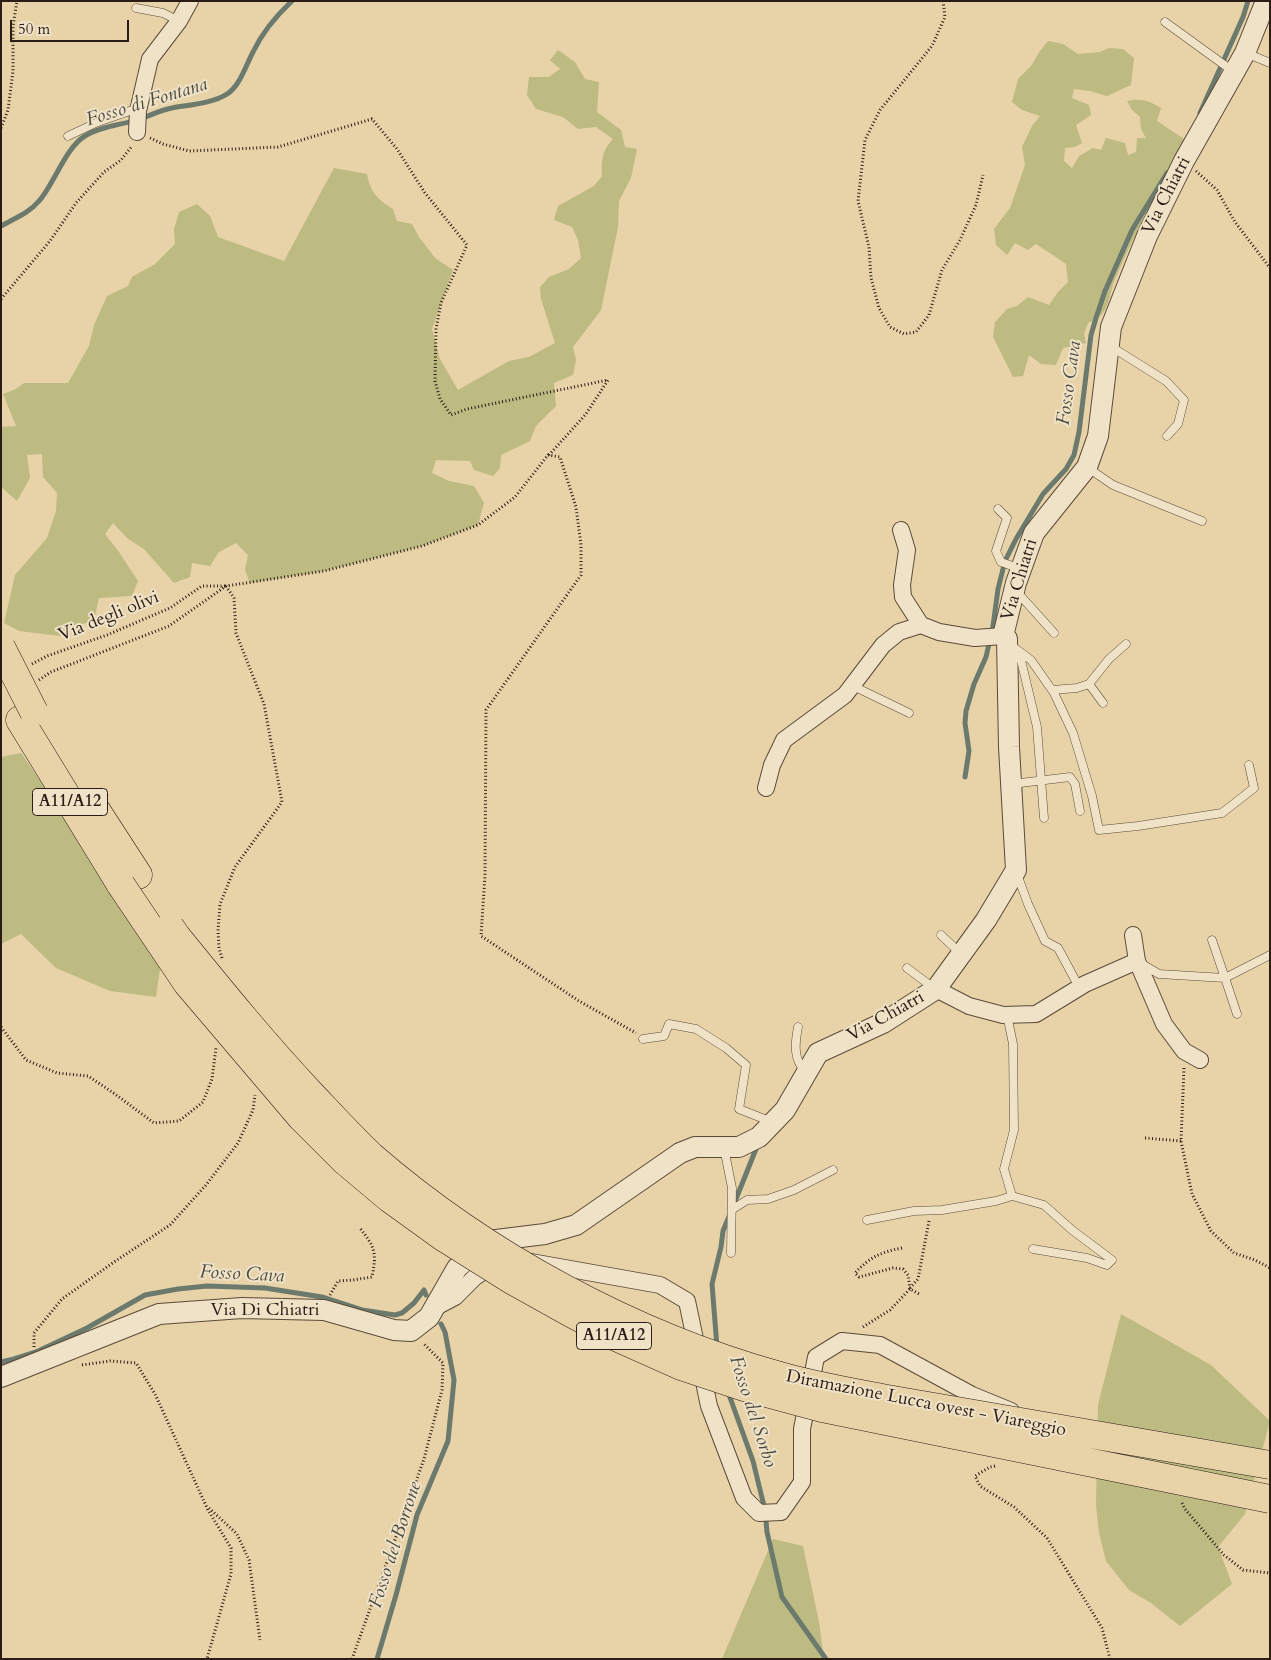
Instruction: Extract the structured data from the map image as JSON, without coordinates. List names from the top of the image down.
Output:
{
  "streets": {
    "highway": ["A11/A12", "Diramazione Lucca ovest - Viareggio"],
    "street": ["Via Chiatri", "Via Di Chiatri"],
    "path": ["Via degli olivi"]
  },
  "water": [
    "Fosso di Fontana",
    "Fosso Cava",
    "Fosso del Sorbo",
    "Fosso del Borrone"
  ],
  "scale_bar": "50 m"
}
